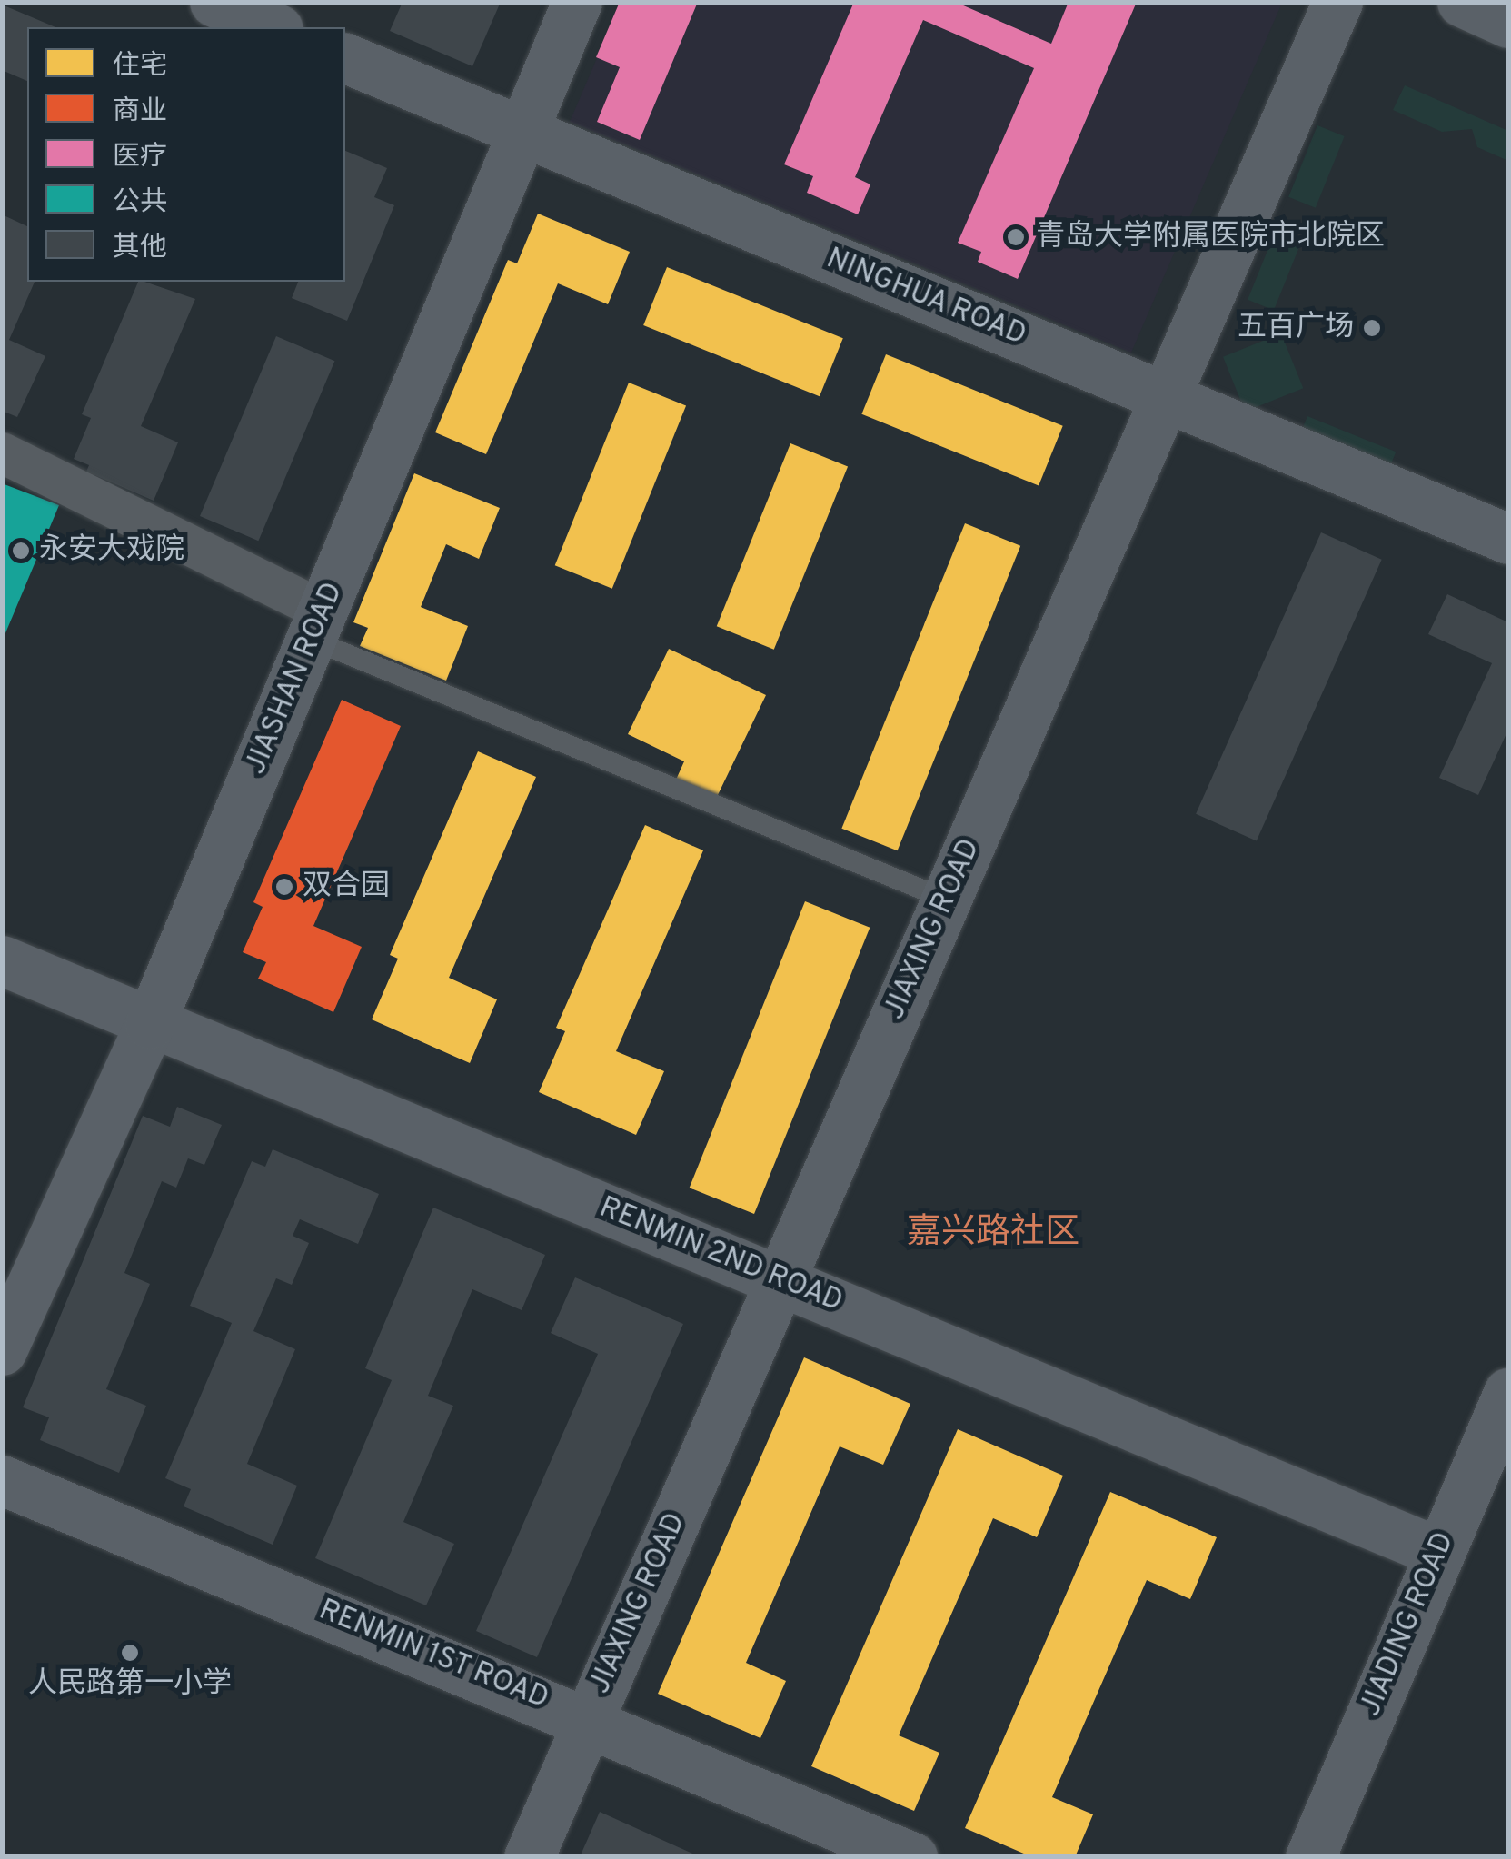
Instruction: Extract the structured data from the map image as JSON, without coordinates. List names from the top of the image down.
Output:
{
  "streets": {
    "street": [
      "NINGHUA ROAD",
      "JIASHAN ROAD",
      "JIAXING ROAD",
      "RENMIN 2ND ROAD",
      "JIADING ROAD",
      "RENMIN 1ST ROAD"
    ]
  },
  "crossings": [
    ["NINGHUA ROAD", "JIASHAN ROAD"],
    ["NINGHUA ROAD", "JIAXING ROAD"],
    ["JIASHAN ROAD", "RENMIN 2ND ROAD"],
    ["JIAXING ROAD", "RENMIN 2ND ROAD"],
    ["JIAXING ROAD", "RENMIN 1ST ROAD"],
    ["RENMIN 2ND ROAD", "JIADING ROAD"]
  ],
  "districts": ["嘉兴路社区"],
  "places": [
    "青岛大学附属医院市北院区",
    "五百广场",
    "永安大戏院",
    "双合园",
    "人民路第一小学"
  ],
  "legend": [
    "住宅",
    "商业",
    "医疗",
    "公共",
    "其他"
  ]
}
